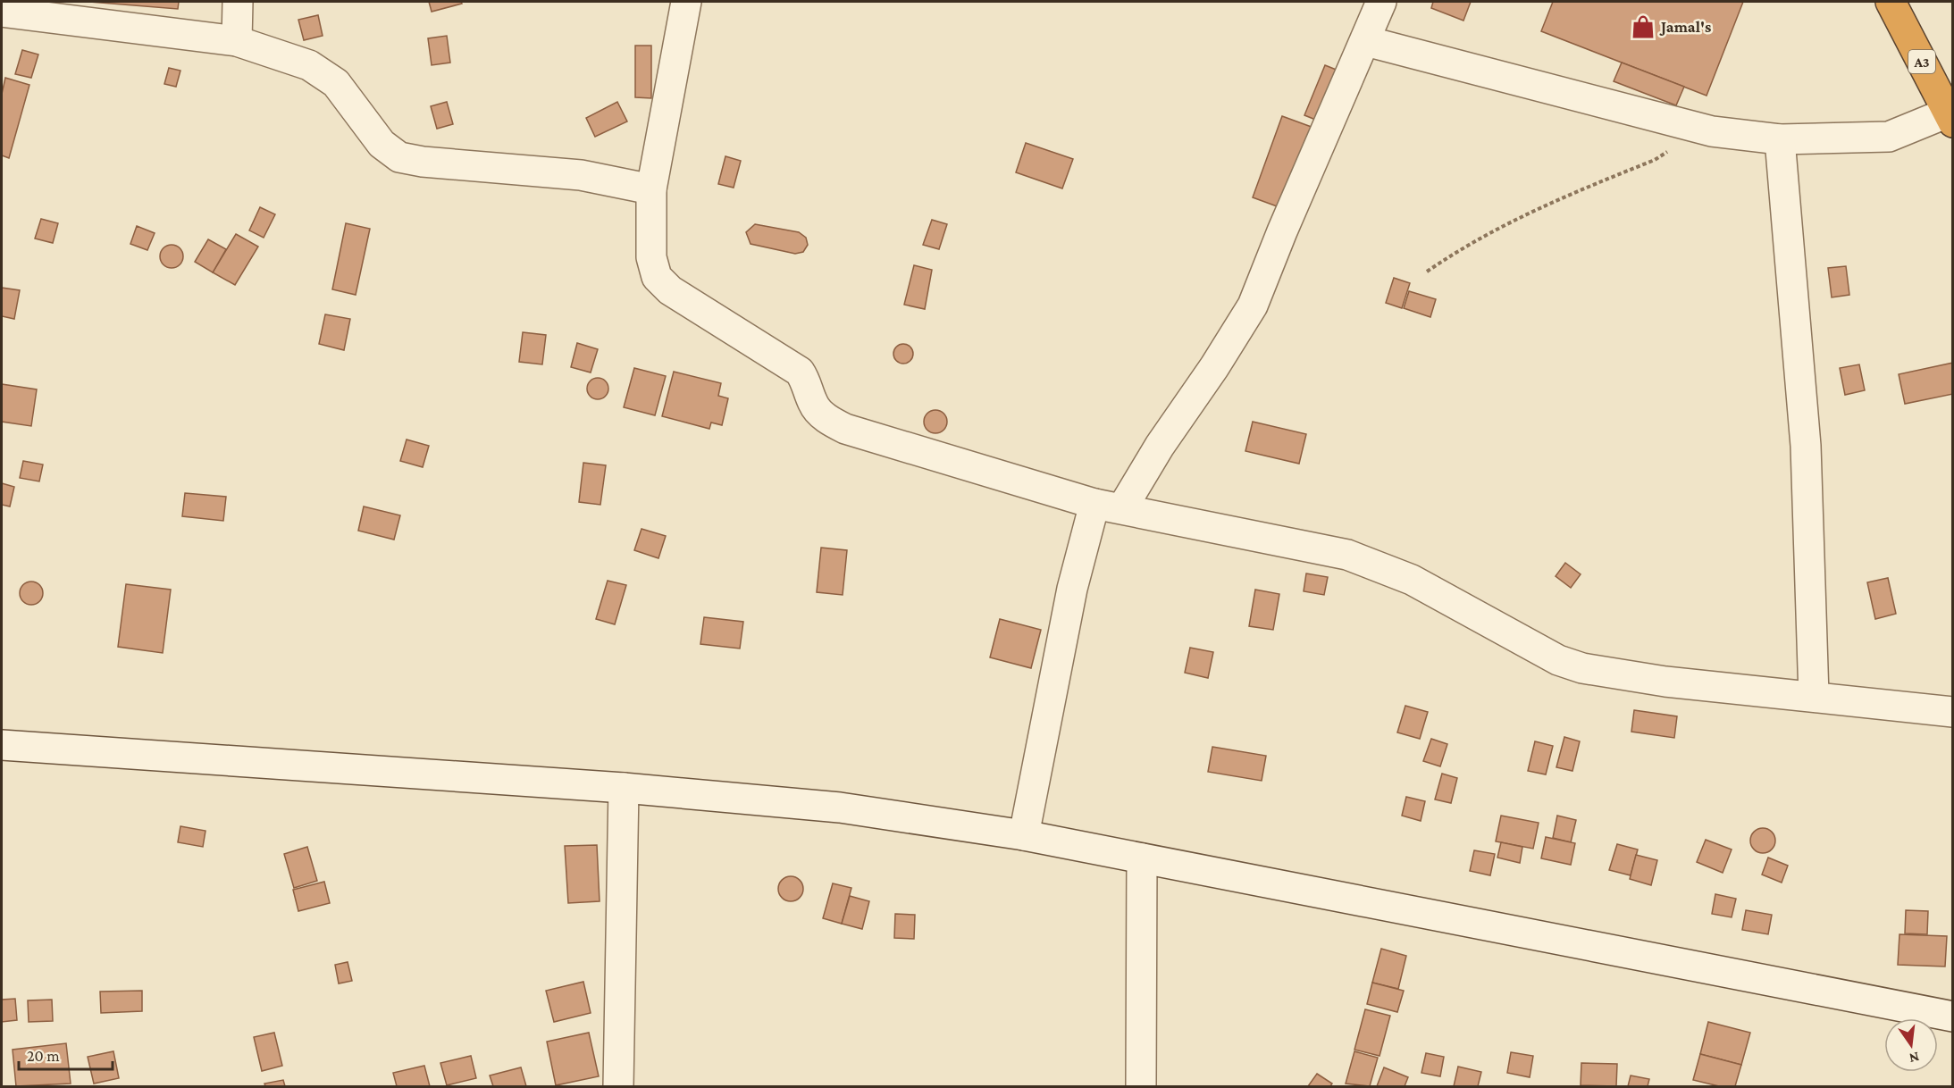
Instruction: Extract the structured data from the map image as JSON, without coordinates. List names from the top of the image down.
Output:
{
  "streets": {
    "highway": ["A3"]
  },
  "places": {
    "shop": ["Jamal's"]
  },
  "scale_bar": "20 m",
  "north": "bottom"
}
